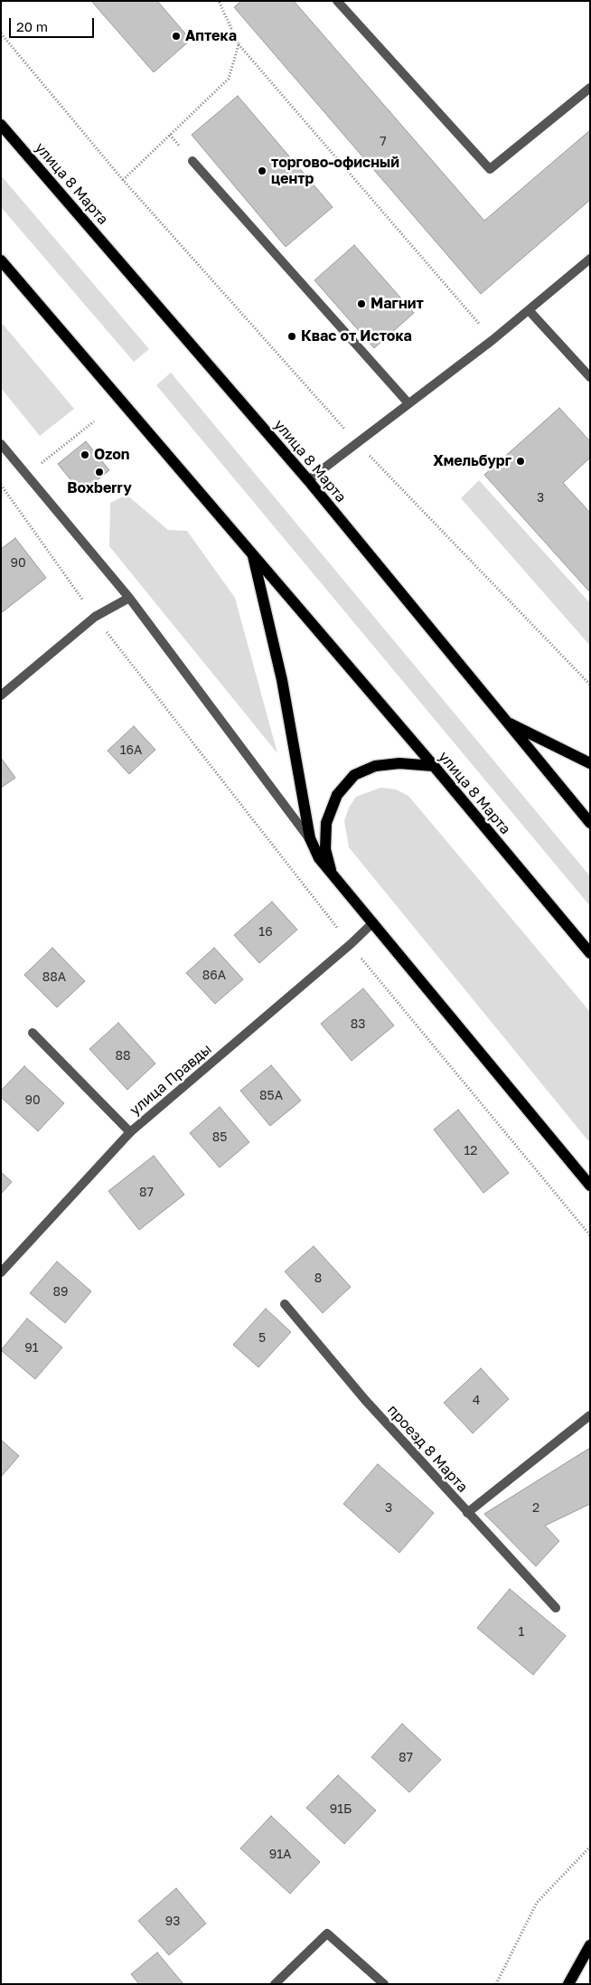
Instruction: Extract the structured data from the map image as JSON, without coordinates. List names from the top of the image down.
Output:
{
  "streets": {
    "main road": ["улица 8 Марта"],
    "street": ["улица Правды", "проезд 8 Марта"]
  },
  "places": [
    "Аптека",
    "торгово-офисный центр",
    "Магнит",
    "Квас от Истока",
    "Ozon",
    "Хмельбург",
    "Boxberry"
  ],
  "house_numbers": [
    "7",
    "3",
    "90",
    "16А",
    "16",
    "86А",
    "88А",
    "83",
    "88",
    "85А",
    "90",
    "85",
    "12",
    "87",
    "8",
    "89",
    "5",
    "91",
    "4",
    "3",
    "2",
    "1",
    "87",
    "91Б",
    "91А",
    "93"
  ],
  "scale_bar": "20 m"
}
